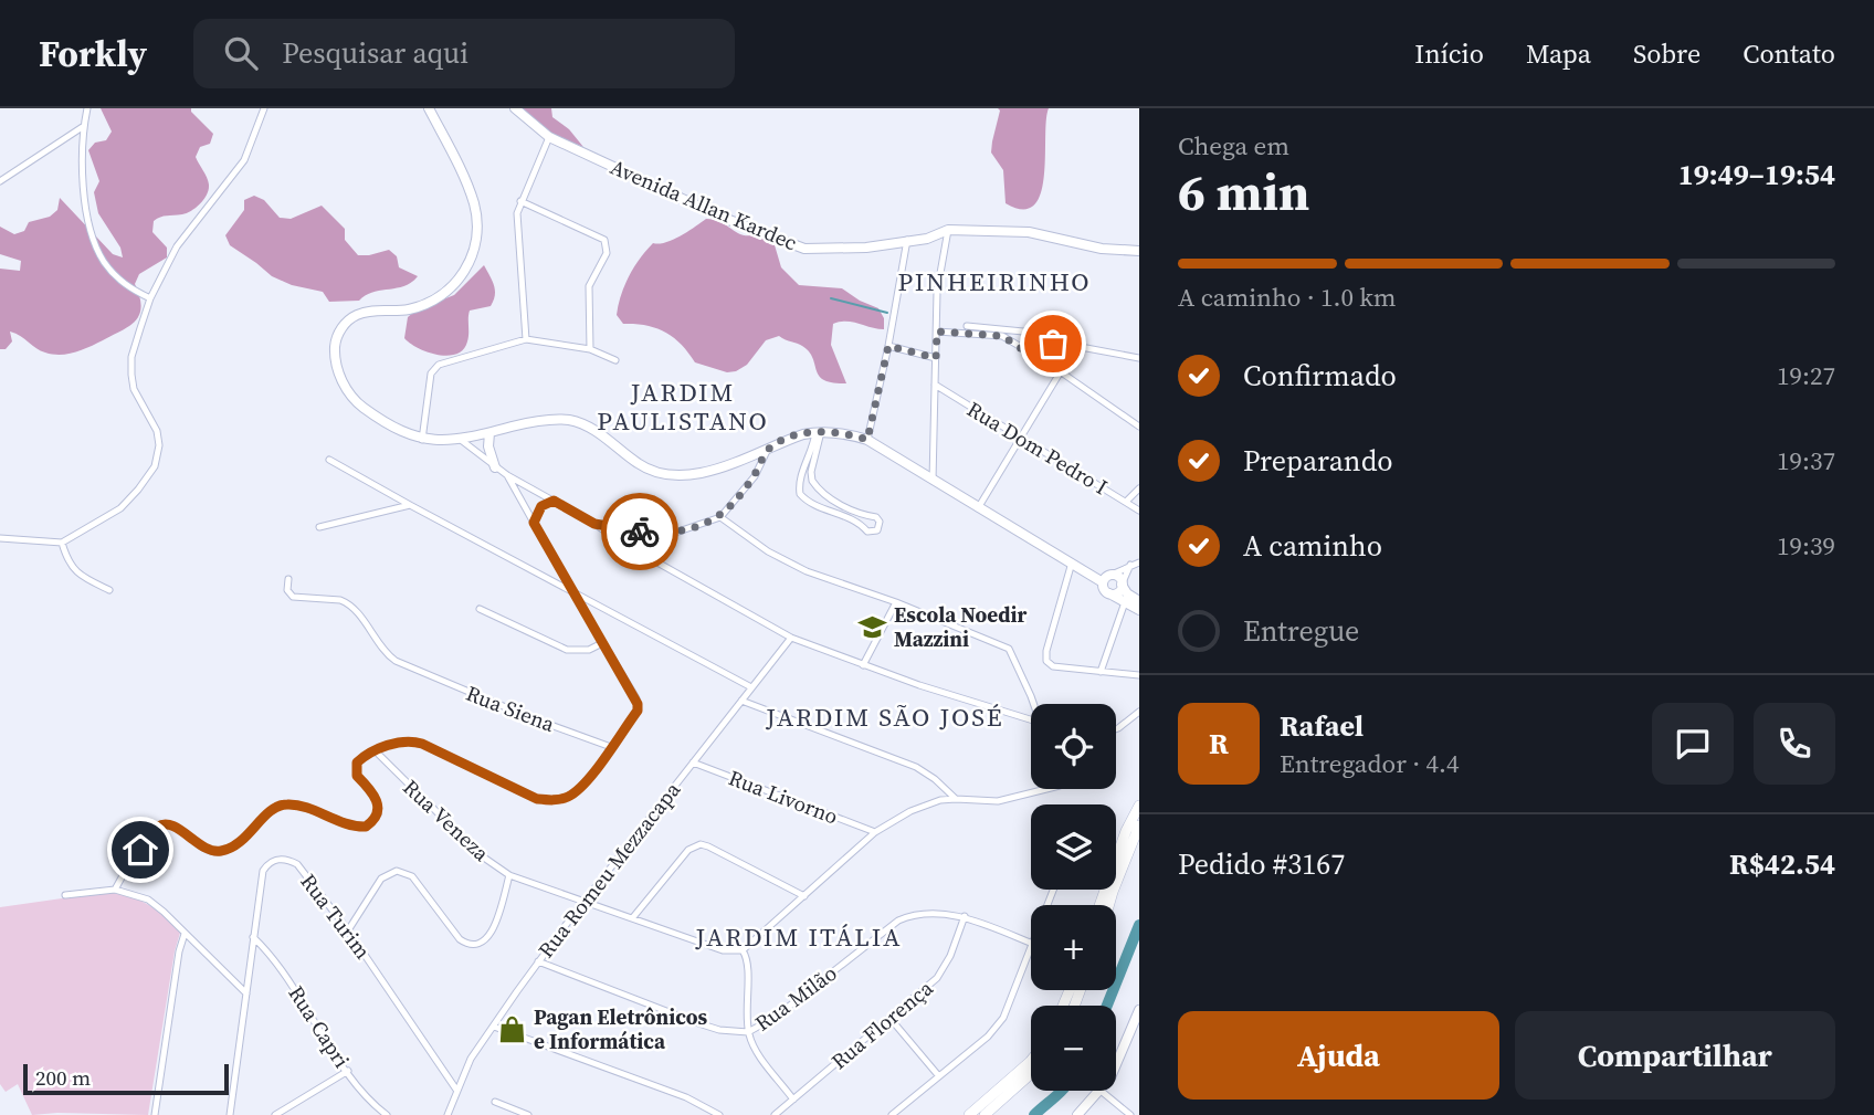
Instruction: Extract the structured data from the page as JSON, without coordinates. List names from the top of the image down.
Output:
{
  "streets": {
    "street": [
      "Avenida Allan Kardec",
      "Rua Dom Pedro I",
      "Rua Siena",
      "Rua Livorno",
      "Rua Veneza",
      "Rua Romeu Mezzacapa",
      "Rua Turim",
      "Rua Milão",
      "Rua Florença",
      "Rua Capri"
    ]
  },
  "crossings": [
    ["Rua Livorno", "Rua Romeu Mezzacapa"],
    ["Rua Veneza", "Rua Romeu Mezzacapa"],
    ["Rua Romeu Mezzacapa", "Rua Turim"],
    ["Rua Romeu Mezzacapa", "Rua Milão"],
    ["Rua Turim", "Rua Capri"],
    ["Rua Milão", "Rua Florença"]
  ],
  "districts": [
    "PINHEIRINHO",
    "JARDIM PAULISTANO",
    "JARDIM SÃO JOSÉ",
    "JARDIM ITÁLIA"
  ],
  "places": {
    "school or university": ["Escola Noedir Mazzini"],
    "shop": ["Pagan Eletrônicos e Informática"]
  },
  "scale_bar": "200 m",
  "page": {
    "header": "Forkly",
    "search": "Pesquisar aqui",
    "nav": [
      "Início",
      "Mapa",
      "Sobre",
      "Contato"
    ],
    "heading": ["6 min", "Chega em", "19:49–19:54"],
    "panel": [
      "Rafael",
      "Entregador · 4.4",
      "Pedido #3167",
      "R$42.54"
    ],
    "bar": "A caminho · 1.0 km",
    "list": [
      ["Confirmado", "19:27"],
      ["Preparando", "19:37"],
      ["A caminho", "19:39"],
      "Entregue"
    ],
    "round": "R",
    "map_buttons": ["+", "−"],
    "buttons": ["Ajuda", "Compartilhar"],
    "scale": "200 m"
  }
}
